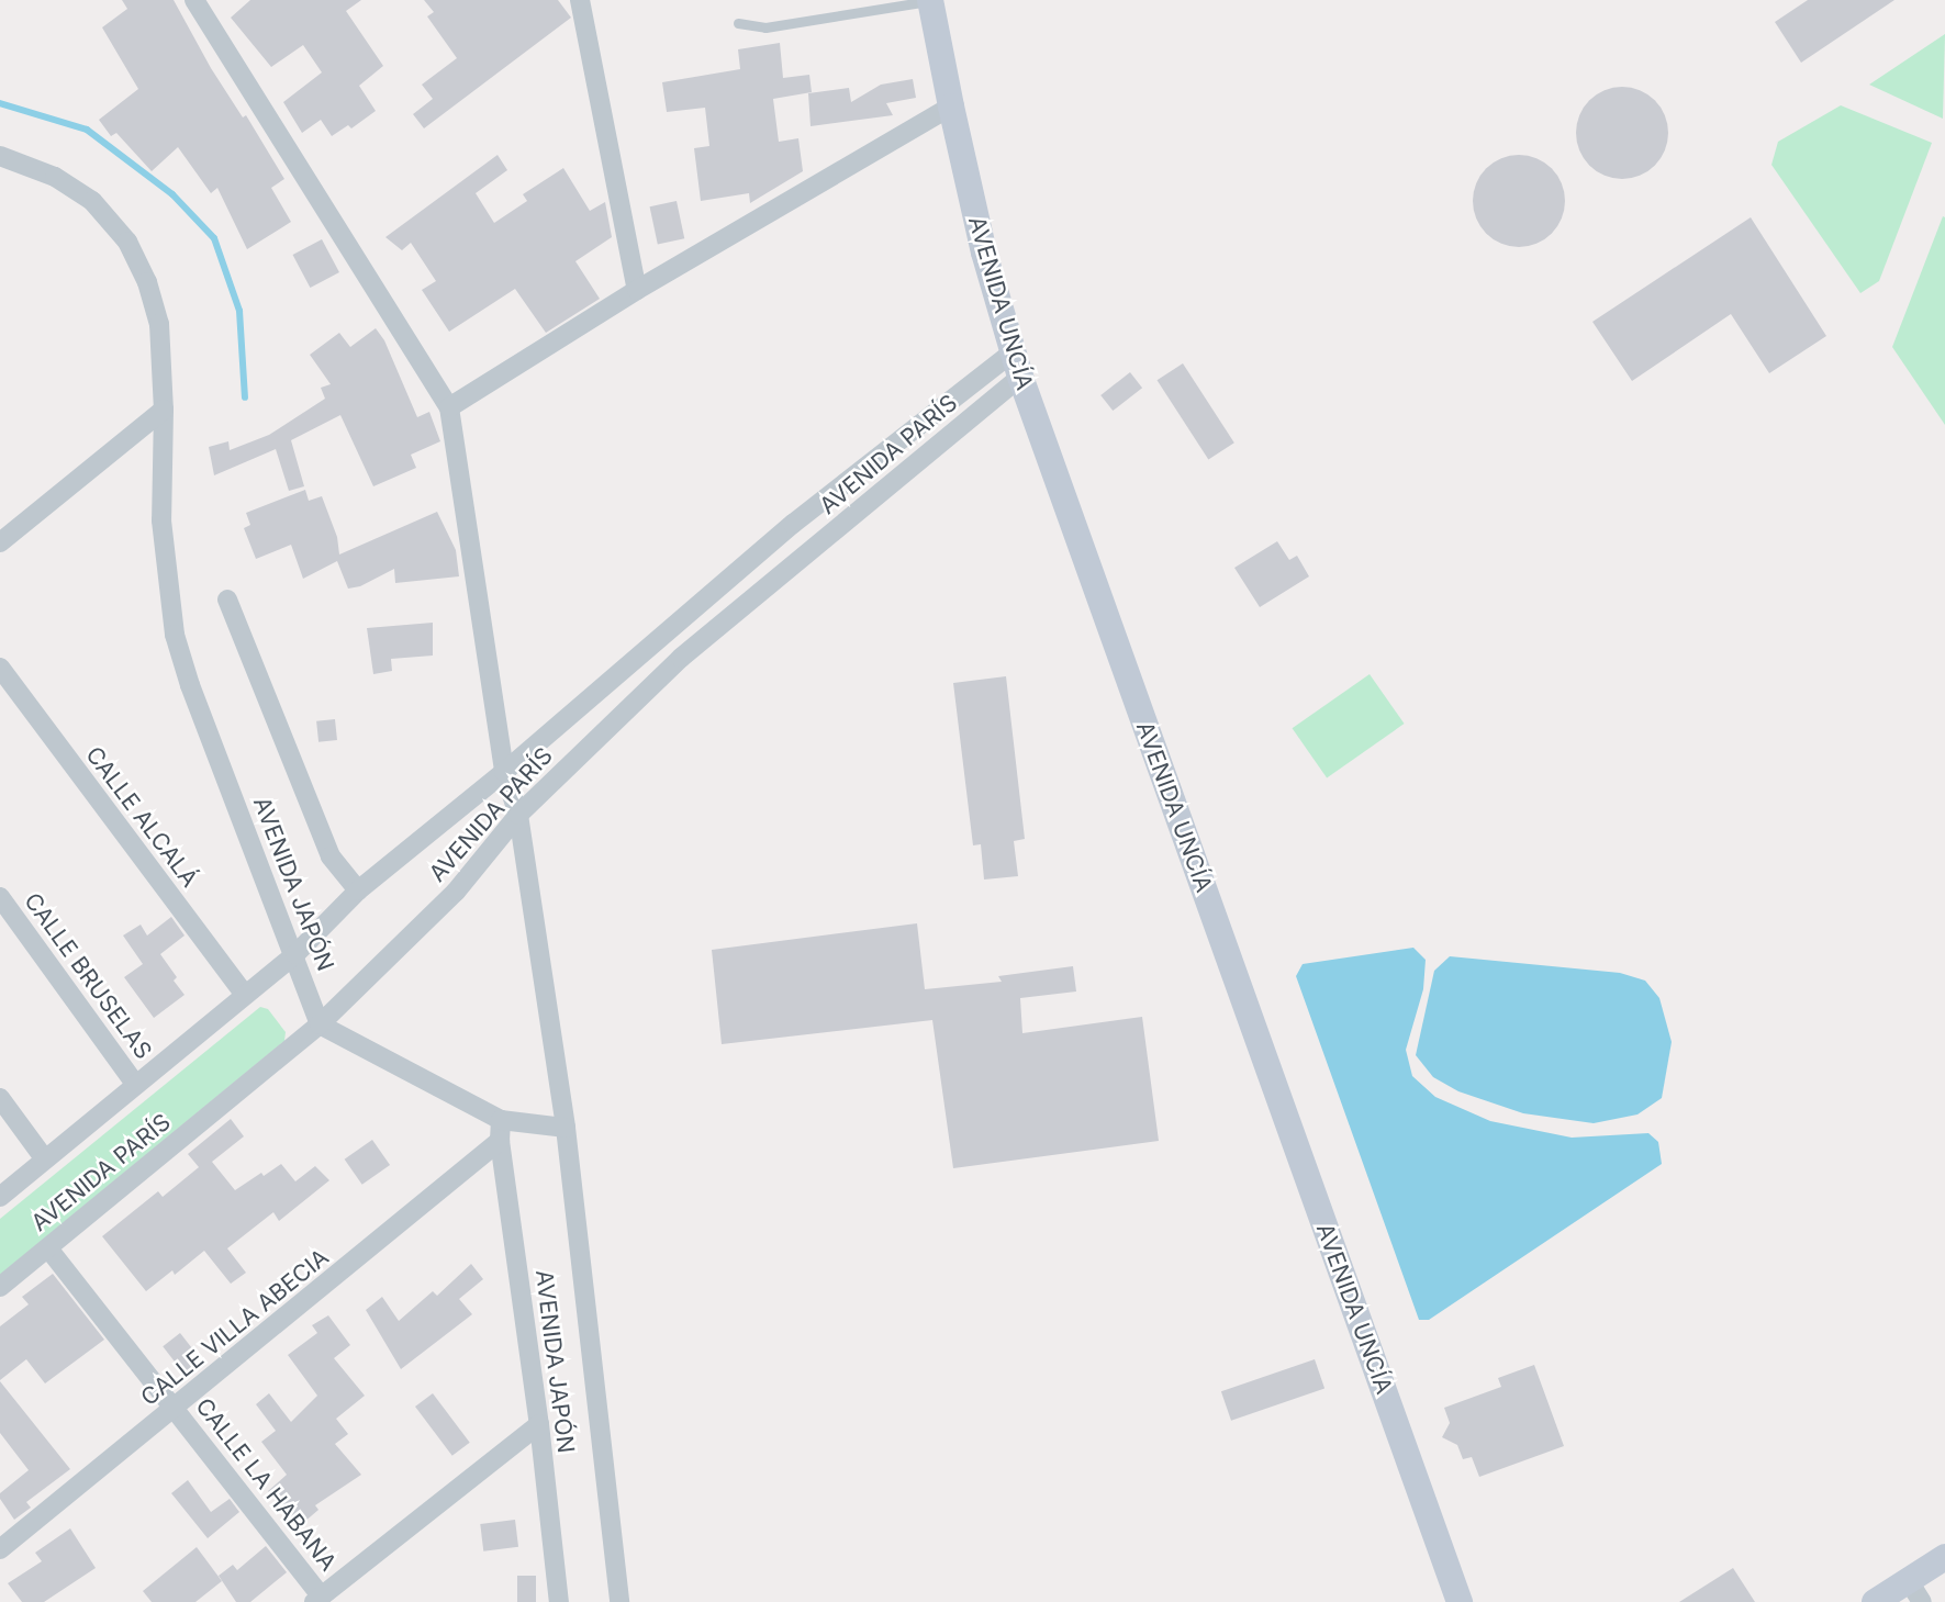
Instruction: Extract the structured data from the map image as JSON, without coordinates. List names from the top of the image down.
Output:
{
  "streets": {
    "street": [
      "AVENIDA UNCÍA",
      "AVENIDA PARÍS",
      "CALLE ALCALÁ",
      "AVENIDA JAPÓN",
      "CALLE BRUSELAS",
      "CALLE VILLA ABECIA",
      "CALLE LA HABANA"
    ]
  },
  "crossings": [
    ["AVENIDA UNCÍA", "AVENIDA PARÍS"],
    ["AVENIDA PARÍS", "CALLE ALCALÁ"],
    ["AVENIDA PARÍS", "AVENIDA JAPÓN"],
    ["AVENIDA PARÍS", "CALLE BRUSELAS"],
    ["AVENIDA PARÍS", "CALLE LA HABANA"],
    ["AVENIDA JAPÓN", "CALLE VILLA ABECIA"],
    ["CALLE VILLA ABECIA", "CALLE LA HABANA"]
  ]
}
